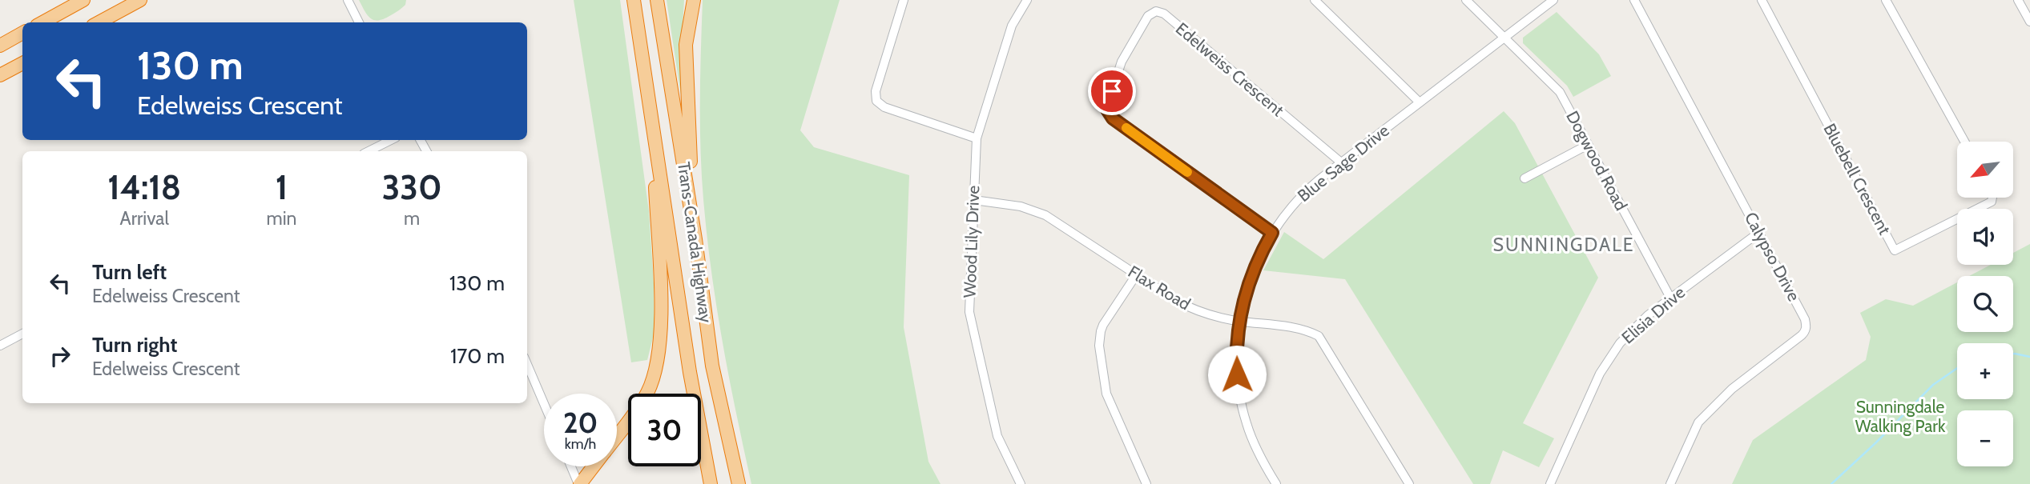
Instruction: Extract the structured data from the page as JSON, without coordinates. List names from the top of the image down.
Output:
{
  "streets": {
    "highway": ["Trans-Canada Highway"],
    "street": [
      "Edelweiss Crescent",
      "Dogwood Road",
      "Blue Sage Drive",
      "Bluebell Crescent",
      "Wood Lily Drive",
      "Calypso Drive",
      "Flax Road",
      "Elisia Drive"
    ]
  },
  "crossings": [
    ["Edelweiss Crescent", "Blue Sage Drive"],
    ["Dogwood Road", "Blue Sage Drive"],
    ["Dogwood Road", "Elisia Drive"],
    ["Blue Sage Drive", "Flax Road"],
    ["Wood Lily Drive", "Flax Road"],
    ["Calypso Drive", "Elisia Drive"]
  ],
  "districts": ["SUNNINGDALE"],
  "parks": ["Sunningdale Walking Park"],
  "north": "bottom left",
  "page": {
    "turn": ["130 m", "Edelweiss Crescent"],
    "map_buttons": ["+", "−"],
    "eta": [
      "14:18",
      "Arrival",
      "1",
      "min",
      "330",
      "m"
    ],
    "list": [
      {
        "name": "Turn left",
        "note": "Edelweiss Crescent",
        "value": "130 m"
      },
      {
        "name": "Turn right",
        "note": "Edelweiss Crescent",
        "value": "170 m"
      }
    ],
    "speed": "20 km/h",
    "limit": "30"
  }
}
